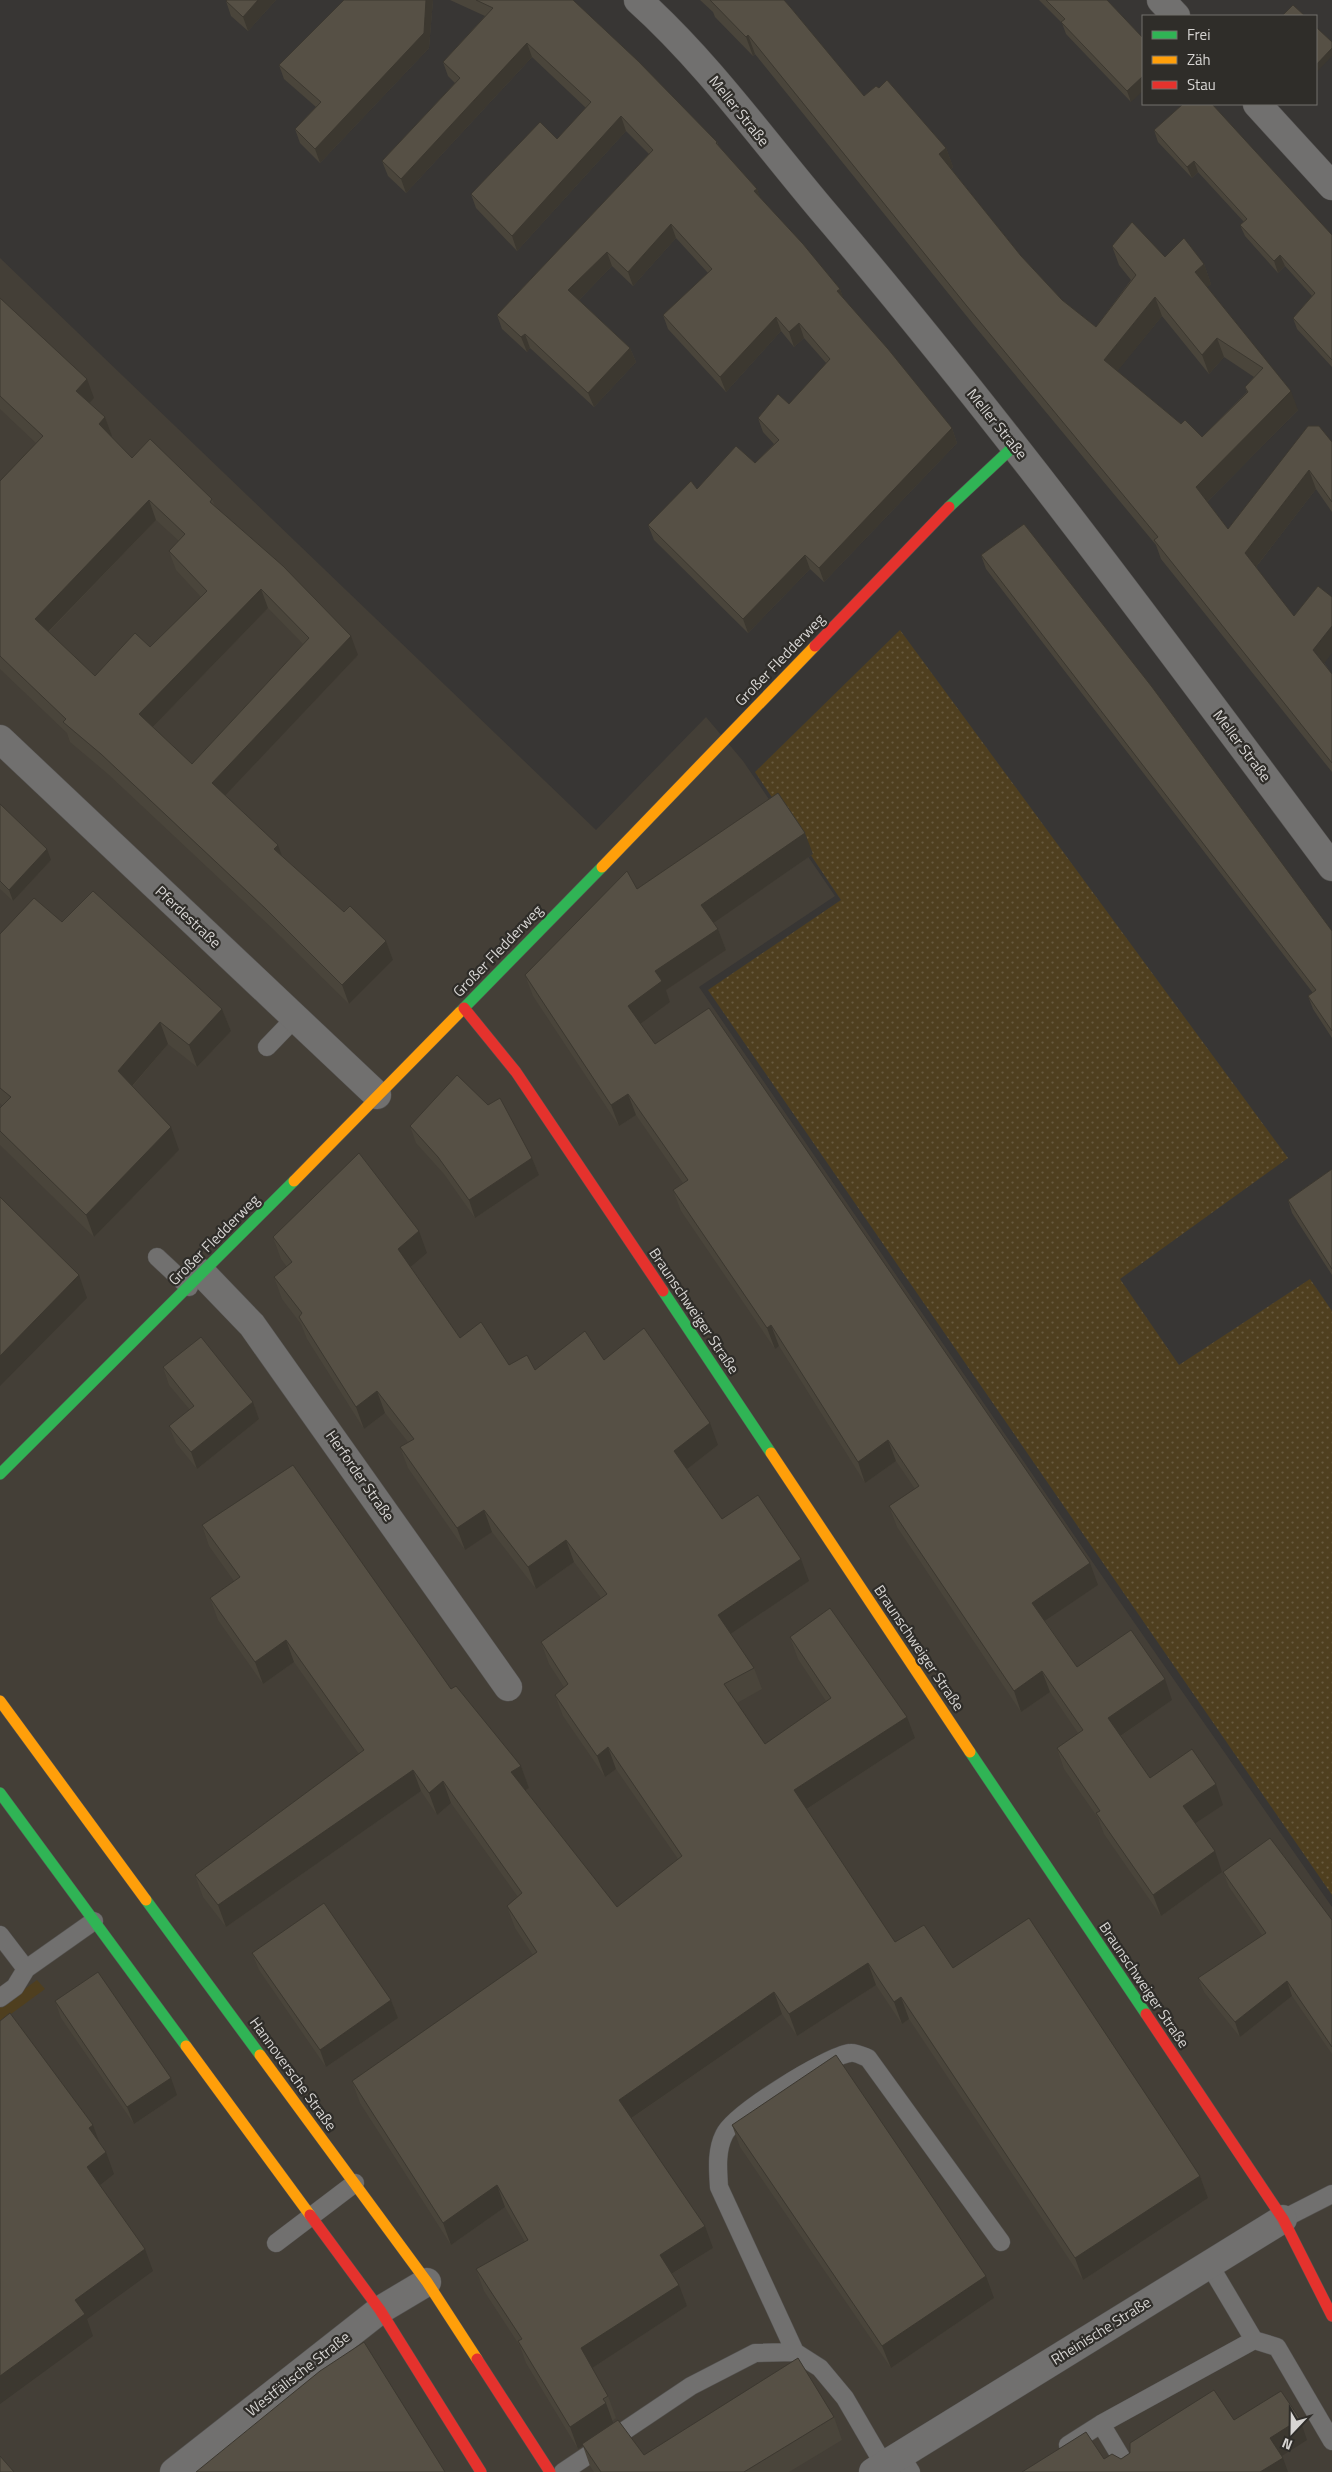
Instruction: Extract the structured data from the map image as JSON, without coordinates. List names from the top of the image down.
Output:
{
  "streets": {
    "street": [
      "Meller Straße",
      "Großer Fledderweg",
      "Pferdestraße",
      "Braunschweiger Straße",
      "Herforder Straße",
      "Hannoversche Straße",
      "Rheinische Straße",
      "Westfälische Straße"
    ]
  },
  "crossings": [
    ["Meller Straße", "Großer Fledderweg"],
    ["Großer Fledderweg", "Pferdestraße"],
    ["Großer Fledderweg", "Braunschweiger Straße"],
    ["Großer Fledderweg", "Herforder Straße"],
    ["Braunschweiger Straße", "Rheinische Straße"],
    ["Hannoversche Straße", "Westfälische Straße"]
  ],
  "legend": ["Frei", "Zäh", "Stau"],
  "north": "bottom"
}
